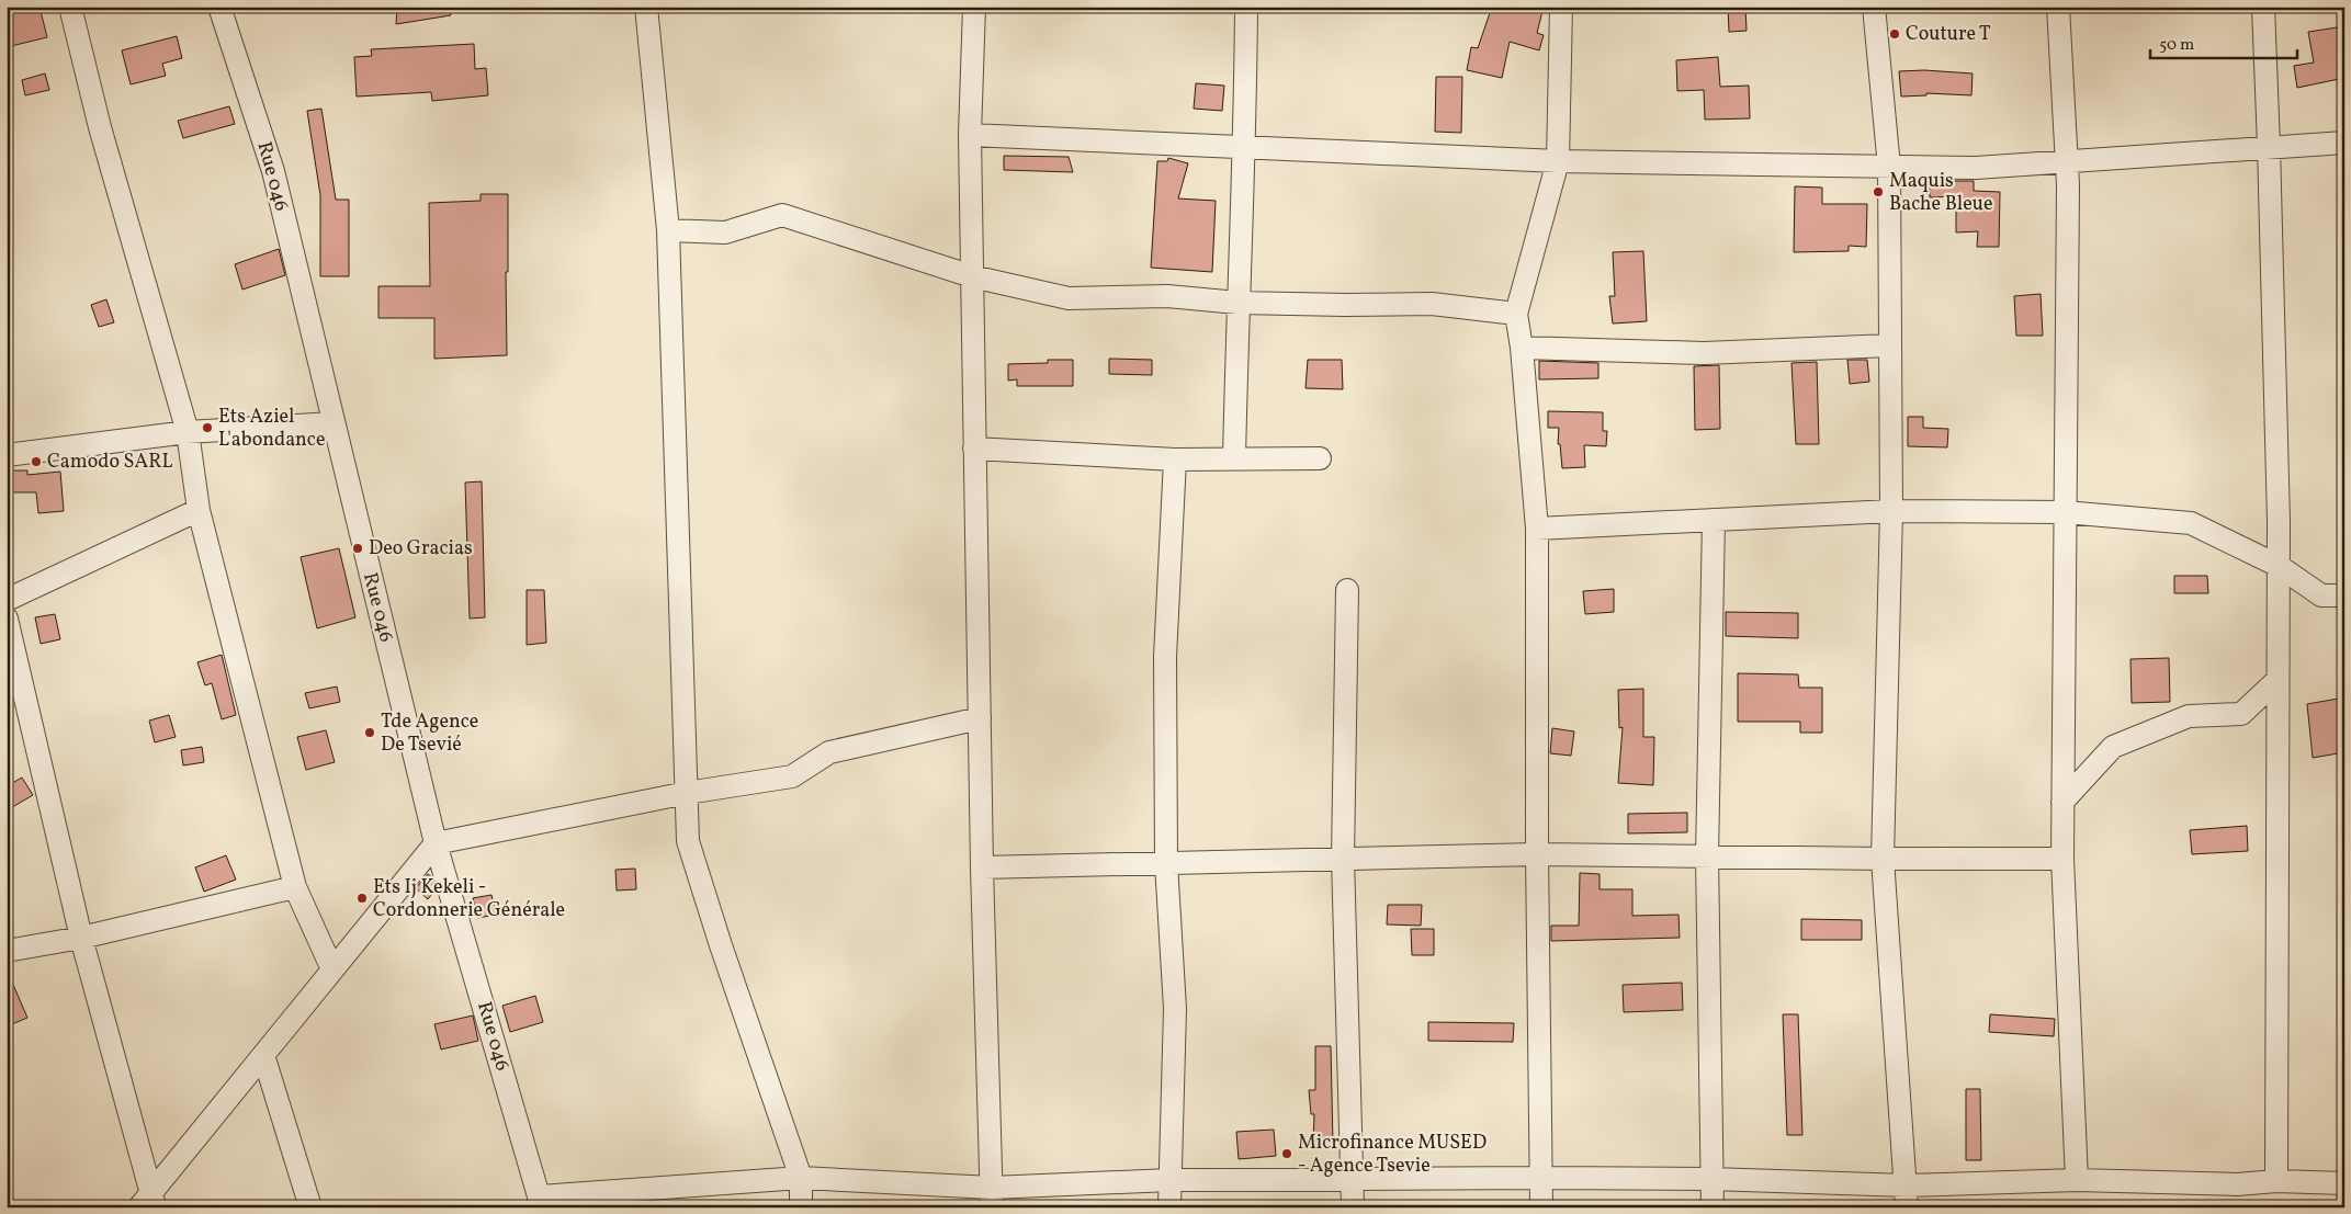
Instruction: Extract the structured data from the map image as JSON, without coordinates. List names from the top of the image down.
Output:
{
  "streets": {
    "street": ["Rue 046"]
  },
  "places": [
    "Couture T",
    "Maquis Bache Bleue",
    "Ets Aziel L'abondance",
    "Camodo SARL",
    "Deo Gracias",
    "Tde Agence De Tsevié",
    "Ets Ij Kekeli - Cordonnerie Générale",
    "Microfinance MUSED - Agence Tsevie"
  ],
  "scale_bar": "50 m"
}
